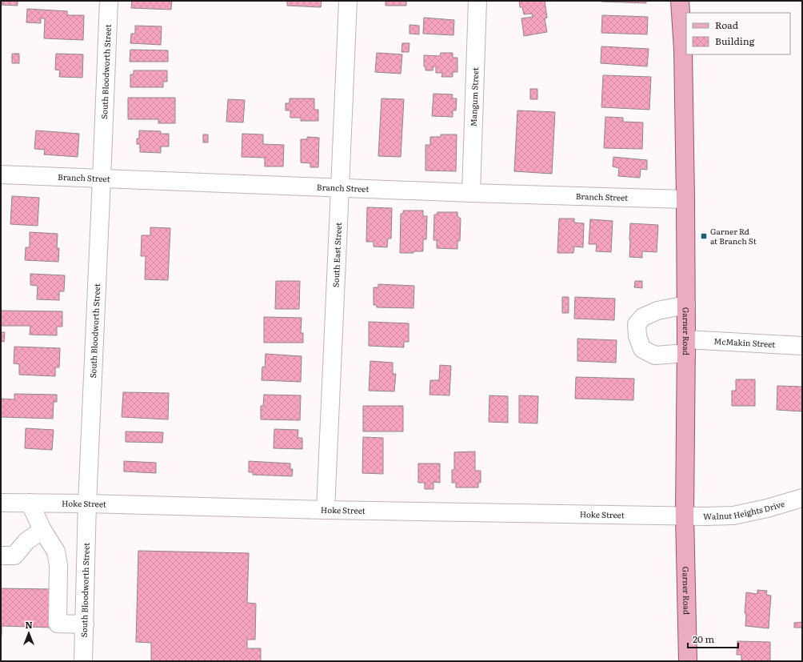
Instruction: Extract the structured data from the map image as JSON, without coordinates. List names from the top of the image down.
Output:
{
  "streets": {
    "main road": ["Garner Road"],
    "street": [
      "South Bloodworth Street",
      "Mangum Street",
      "Branch Street",
      "South East Street",
      "McMakin Street",
      "Hoke Street",
      "Walnut Heights Drive"
    ]
  },
  "crossings": [
    ["South Bloodworth Street", "Branch Street"],
    ["South Bloodworth Street", "Hoke Street"],
    ["Mangum Street", "Branch Street"],
    ["Branch Street", "South East Street"],
    ["Branch Street", "Garner Road"],
    ["South East Street", "Hoke Street"],
    ["Garner Road", "McMakin Street"],
    ["Garner Road", "Hoke Street"],
    ["Garner Road", "Walnut Heights Drive"],
    ["Hoke Street", "Walnut Heights Drive"]
  ],
  "places": {
    "transit": ["Garner Rd at Branch St"]
  },
  "legend": ["Road", "Building"],
  "scale_bar": "20 m",
  "north": "top"
}
